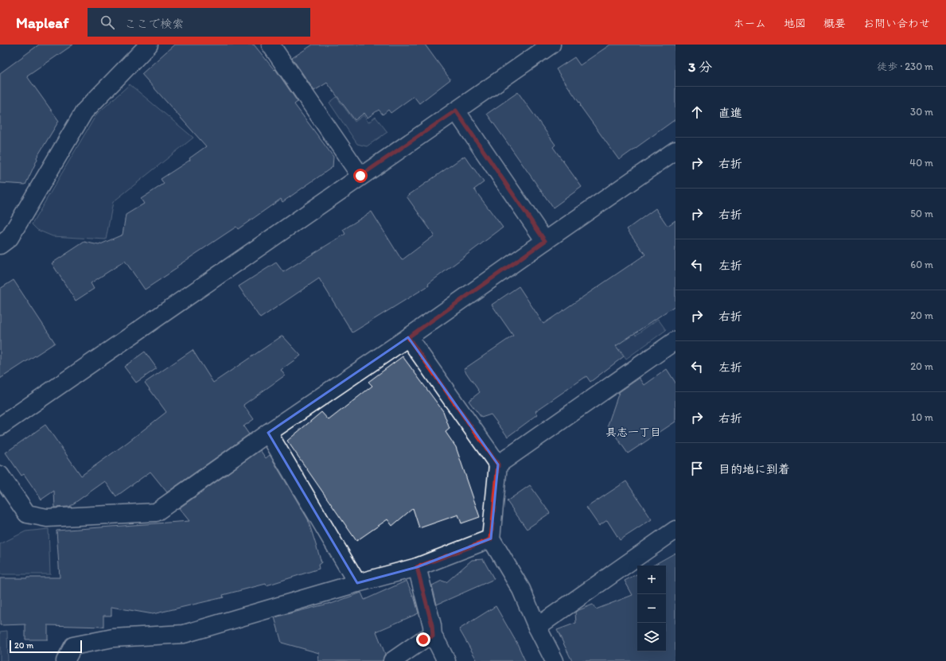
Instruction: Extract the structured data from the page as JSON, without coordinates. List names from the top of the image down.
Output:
{
  "districts": ["具志一丁目"],
  "scale_bar": "20 m",
  "page": {
    "header": "Mapleaf",
    "search": "ここで検索",
    "nav": [
      "ホーム",
      "地図",
      "概要",
      "お問い合わせ"
    ],
    "heading": ["3 分", "徒歩 · 230 m"],
    "list": [
      ["直進", "30 m"],
      ["右折", "40 m"],
      ["右折", "50 m"],
      ["左折", "60 m"],
      ["右折", "20 m"],
      ["左折", "20 m"],
      ["右折", "10 m"],
      "目的地に到着"
    ],
    "map_buttons": ["+", "−"],
    "scale": "20 m"
  }
}
